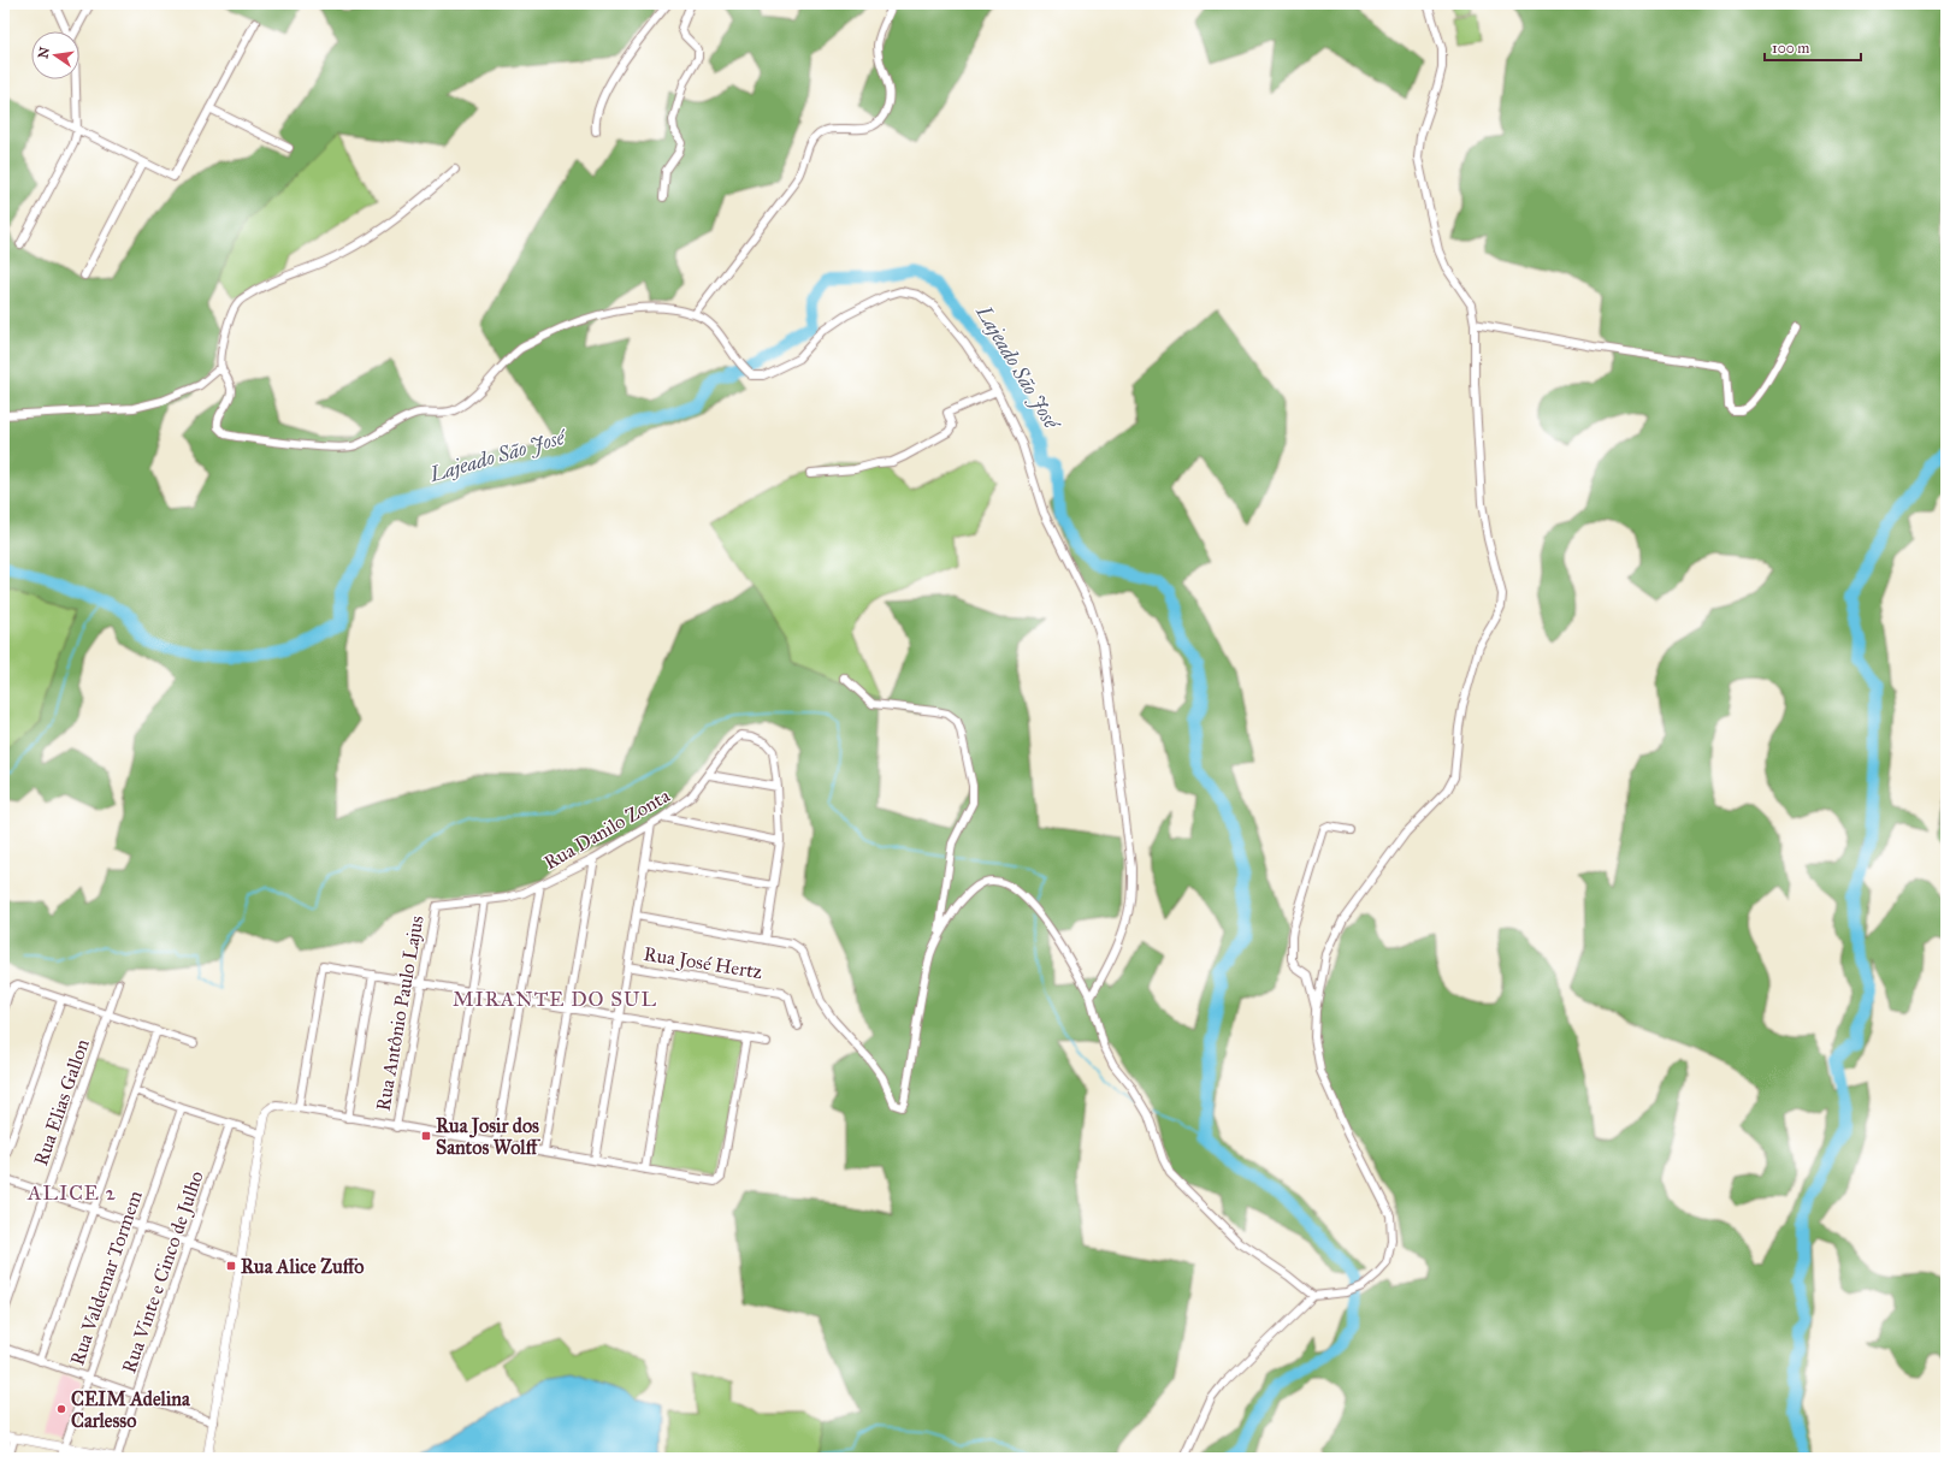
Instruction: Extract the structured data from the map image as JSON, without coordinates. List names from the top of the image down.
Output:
{
  "streets": {
    "street": [
      "Rua Danilo Zonta",
      "Rua José Hertz",
      "Rua Antônio Paulo Lajus",
      "Rua Elias Gallon",
      "Rua Vinte e Cinco de Julho",
      "Rua Valdemar Tormem"
    ]
  },
  "crossings": [
    ["Rua Danilo Zonta", "Rua Antônio Paulo Lajus"]
  ],
  "districts": ["MIRANTE DO SUL", "ALICE 2"],
  "water": ["Lajeado São José"],
  "places": {
    "transit": ["Rua Josir dos Santos Wolff", "Rua Alice Zuffo"],
    "other": ["CEIM Adelina Carlesso"]
  },
  "scale_bar": "100 m",
  "north": "left"
}
